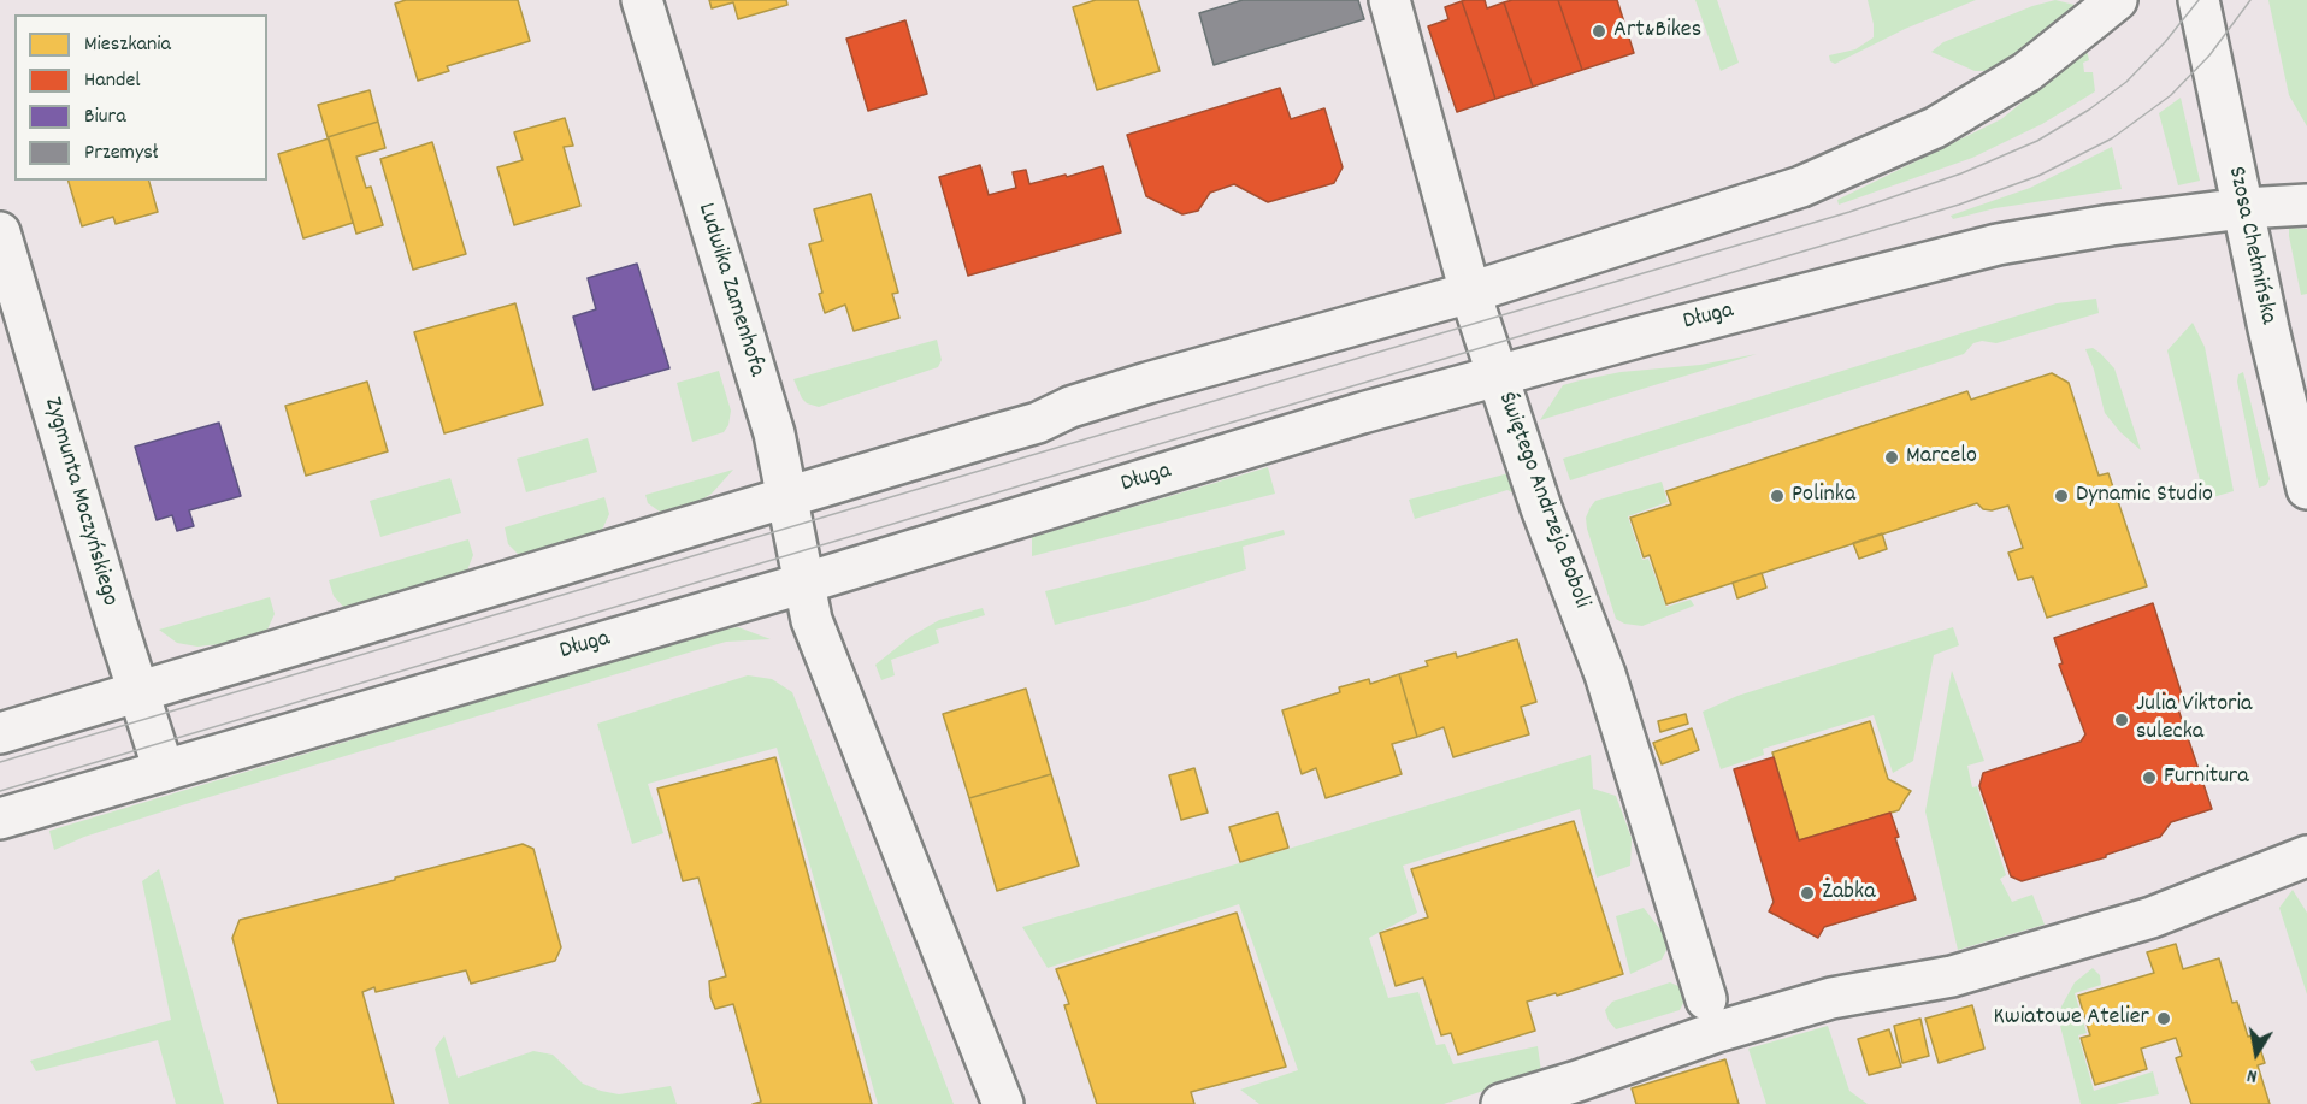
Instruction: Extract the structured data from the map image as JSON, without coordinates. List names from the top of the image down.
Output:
{
  "streets": {
    "street": [
      "Szosa Chełmińska",
      "Ludwika Zamenhofa",
      "Długa",
      "Świętego Andrzeja Boboli",
      "Zygmunta Moczyńskiego"
    ]
  },
  "crossings": [
    ["Szosa Chełmińska", "Długa"],
    ["Ludwika Zamenhofa", "Długa"],
    ["Długa", "Świętego Andrzeja Boboli"],
    ["Długa", "Zygmunta Moczyńskiego"]
  ],
  "places": [
    "Art&Bikes",
    "Marcelo",
    "Polinka",
    "Dynamic Studio",
    "Julia Viktoria sulecka",
    "Furnitura",
    "Żabka",
    "Kwiatowe Atelier"
  ],
  "legend": [
    "Mieszkania",
    "Handel",
    "Biura",
    "Przemysł"
  ],
  "north": "bottom"
}
